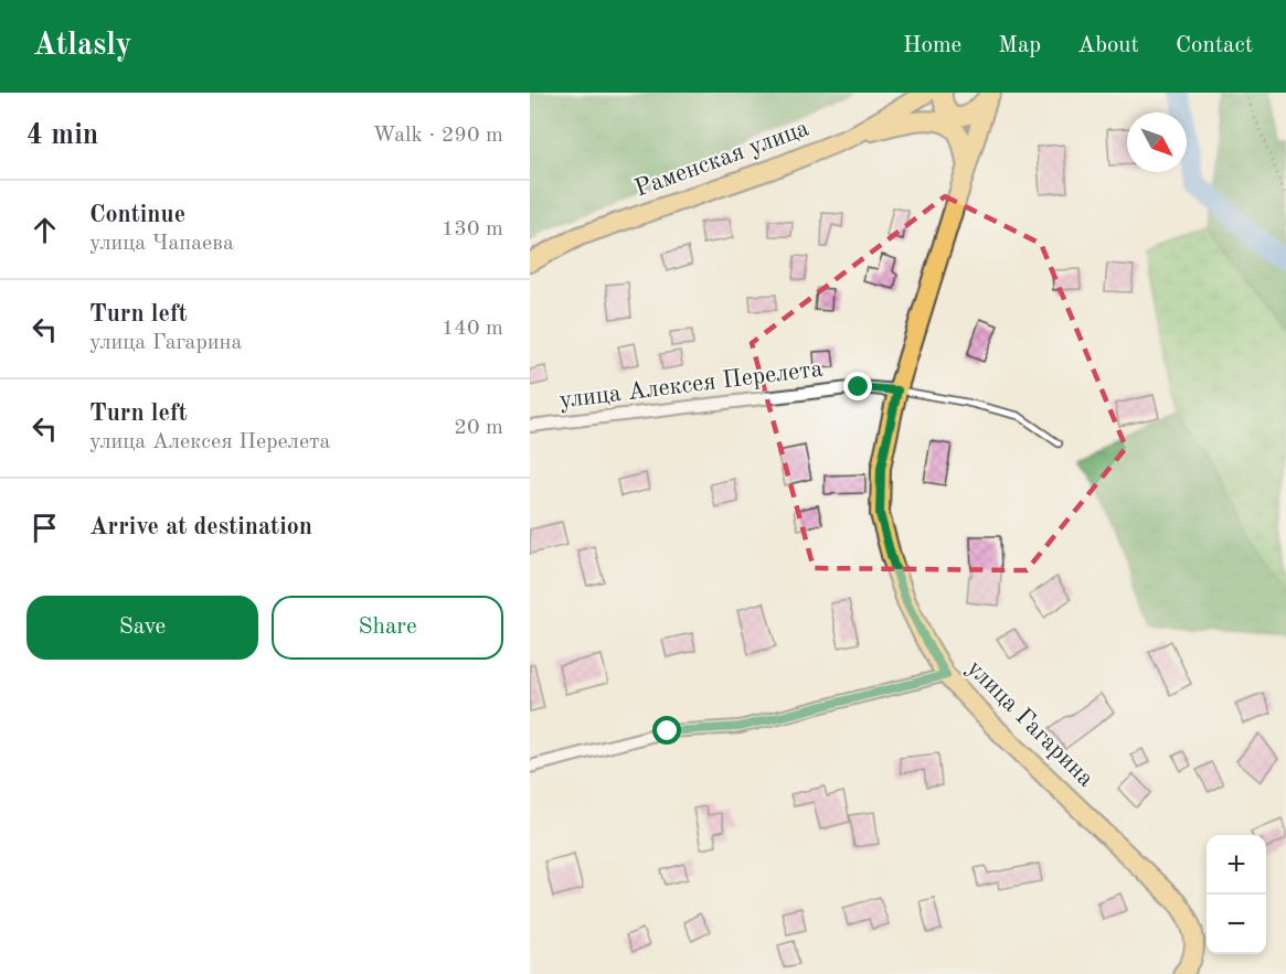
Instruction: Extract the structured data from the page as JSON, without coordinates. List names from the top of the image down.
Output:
{
  "streets": {
    "main road": ["Раменская улица", "улица Гагарина"],
    "street": ["улица Алексея Перелета"]
  },
  "crossings": [
    ["улица Алексея Перелета", "улица Гагарина"]
  ],
  "north": "bottom right",
  "page": {
    "header": "Atlasly",
    "nav": [
      "Home",
      "Map",
      "About",
      "Contact"
    ],
    "heading": ["4 min", "Walk · 290 m"],
    "list": [
      ["Continue", "улица Чапаева", "130 m"],
      ["Turn left", "улица Гагарина", "140 m"],
      ["Turn left", "улица Алексея Перелета", "20 m"],
      "Arrive at destination"
    ],
    "buttons": ["Save", "Share"],
    "map_buttons": ["+", "−"]
  }
}
